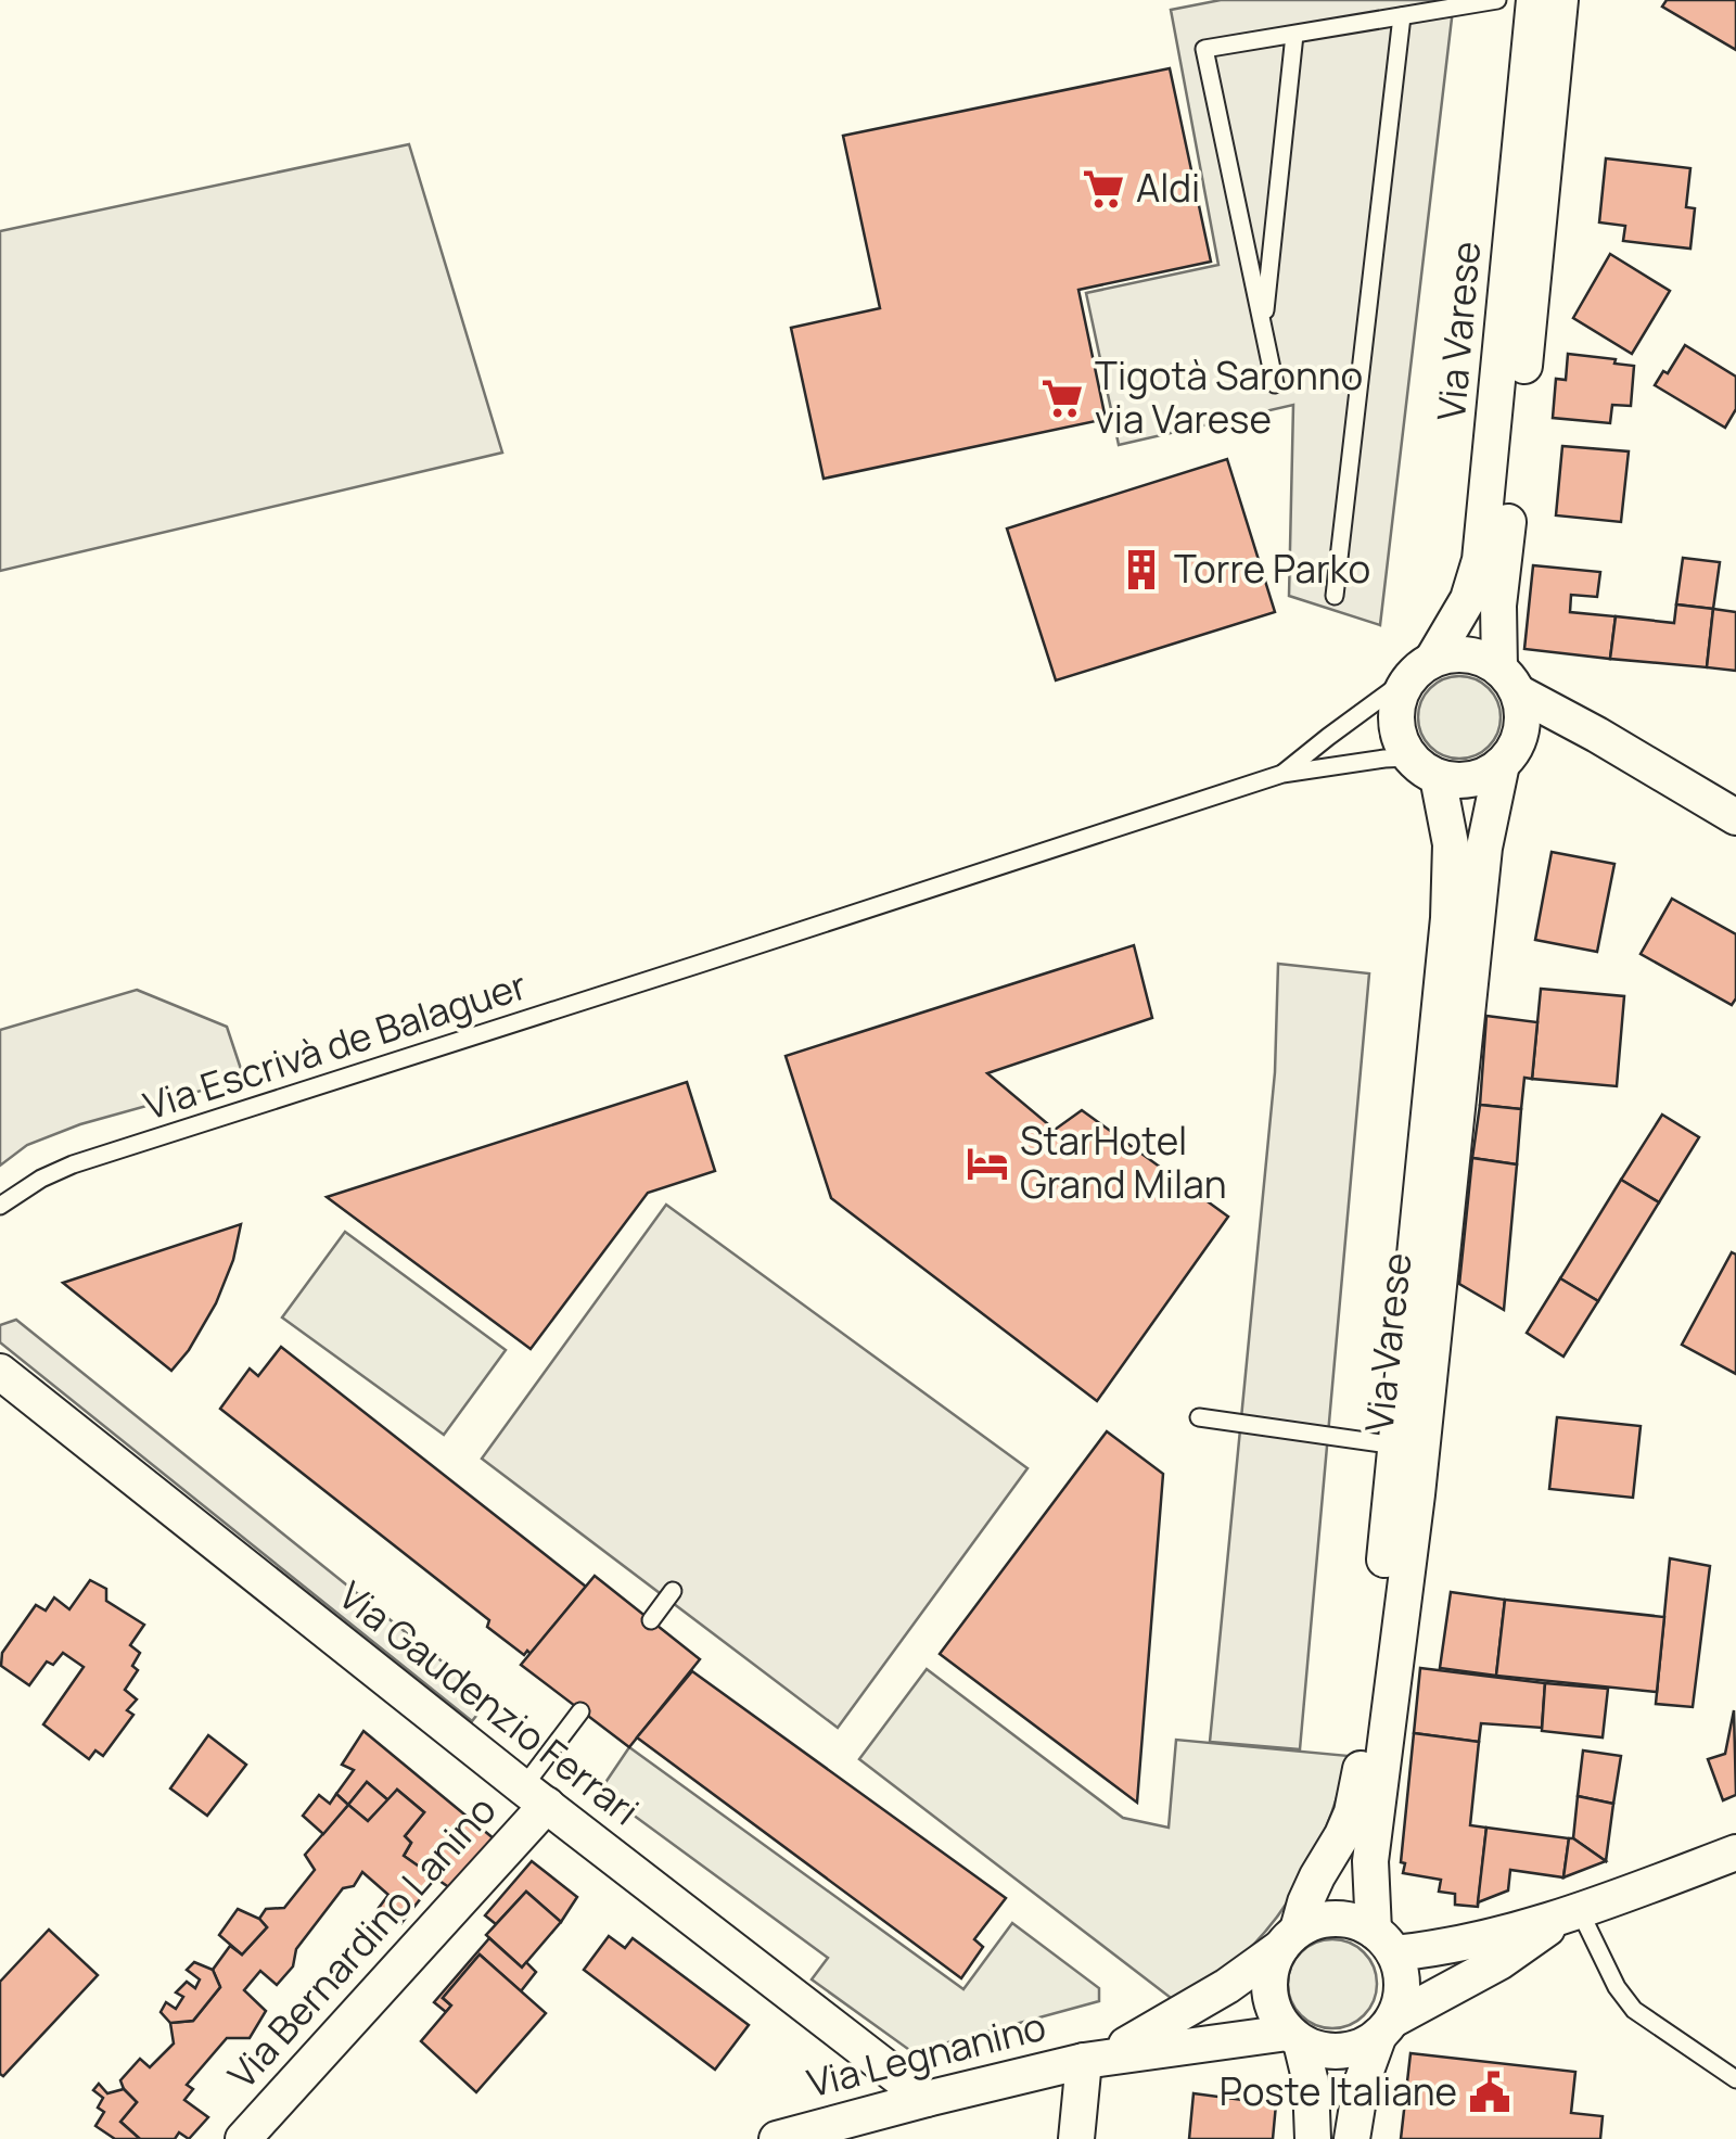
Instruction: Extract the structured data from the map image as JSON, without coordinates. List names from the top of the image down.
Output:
{
  "streets": {
    "street": [
      "Via Varese",
      "Via Gaudenzio Ferrari",
      "Via Bernardino Lanino",
      "Via Legnanino"
    ],
    "lane": ["Via Escrivà de Balaguer"]
  },
  "crossings": [
    ["Via Varese", "Via Legnanino"],
    ["Via Gaudenzio Ferrari", "Via Bernardino Lanino"],
    ["Via Gaudenzio Ferrari", "Via Legnanino"]
  ],
  "places": {
    "supermarket": ["Aldi", "Tigotà Saronno via Varese"],
    "building": ["Torre Parko"],
    "hotel": ["StarHotel Grand Milan"],
    "public building": ["Poste Italiane"]
  }
}
